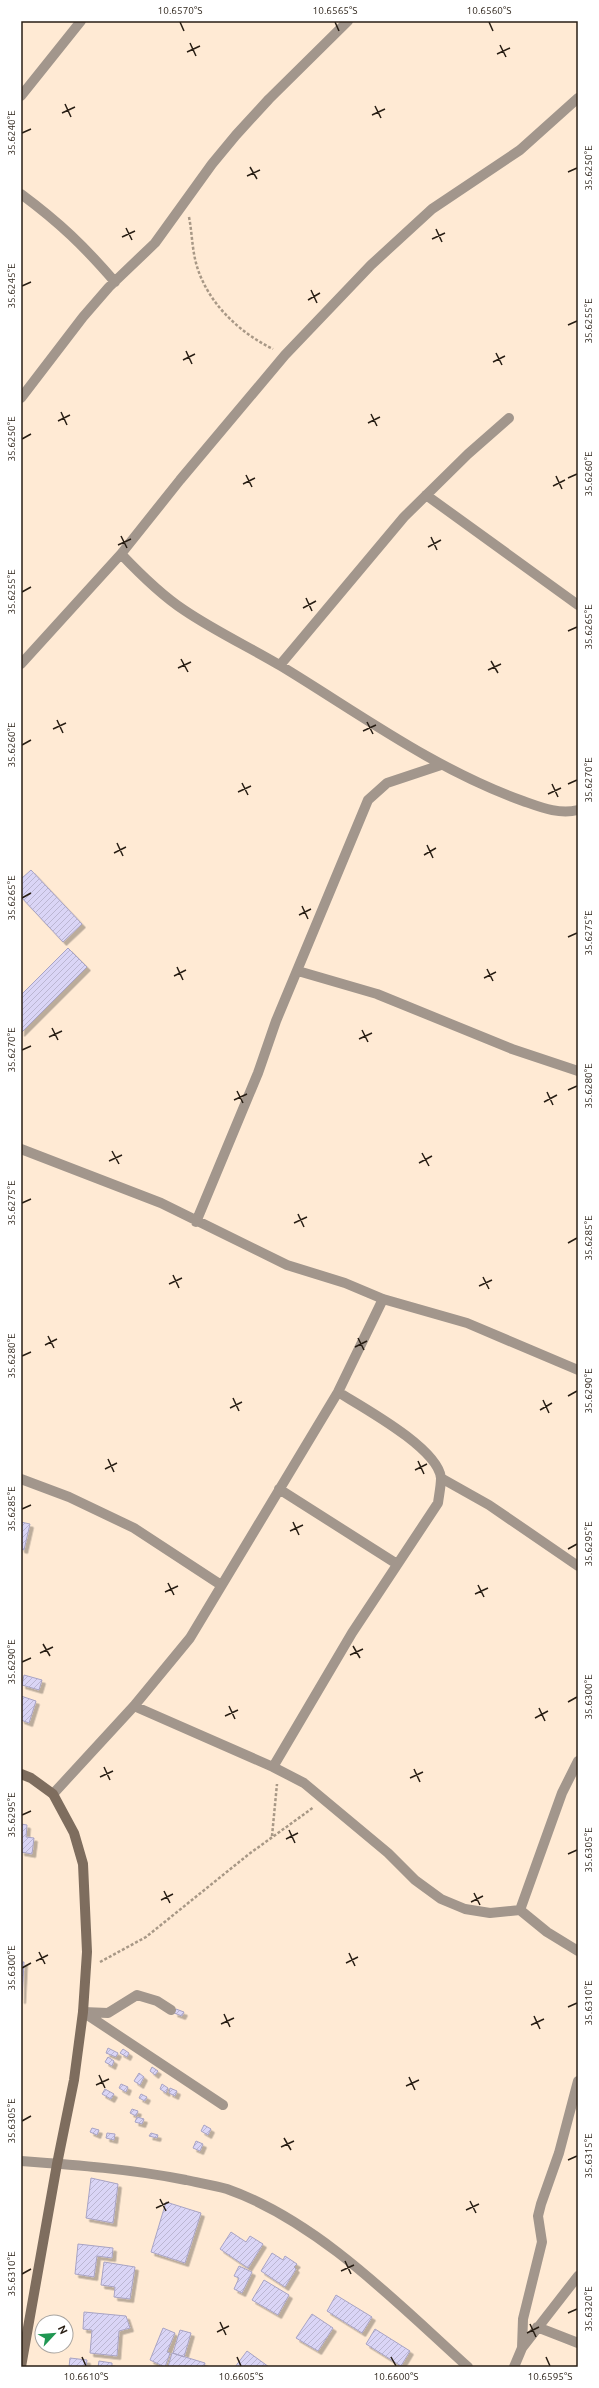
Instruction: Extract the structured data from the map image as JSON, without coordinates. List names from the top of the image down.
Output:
{
  "north": "top right",
  "coordinates": [
    "10.6570°S",
    "10.6565°S",
    "10.6560°S",
    "35.6240°E",
    "35.6250°E",
    "35.6245°E",
    "35.6255°E",
    "35.6260°E",
    "35.6265°E",
    "35.6270°E",
    "35.6275°E",
    "35.6280°E",
    "35.6285°E",
    "35.6290°E",
    "35.6295°E",
    "35.6300°E",
    "35.6305°E",
    "35.6310°E",
    "35.6315°E",
    "35.6320°E",
    "10.6610°S",
    "10.6605°S",
    "10.6600°S",
    "10.6595°S"
  ]
}
